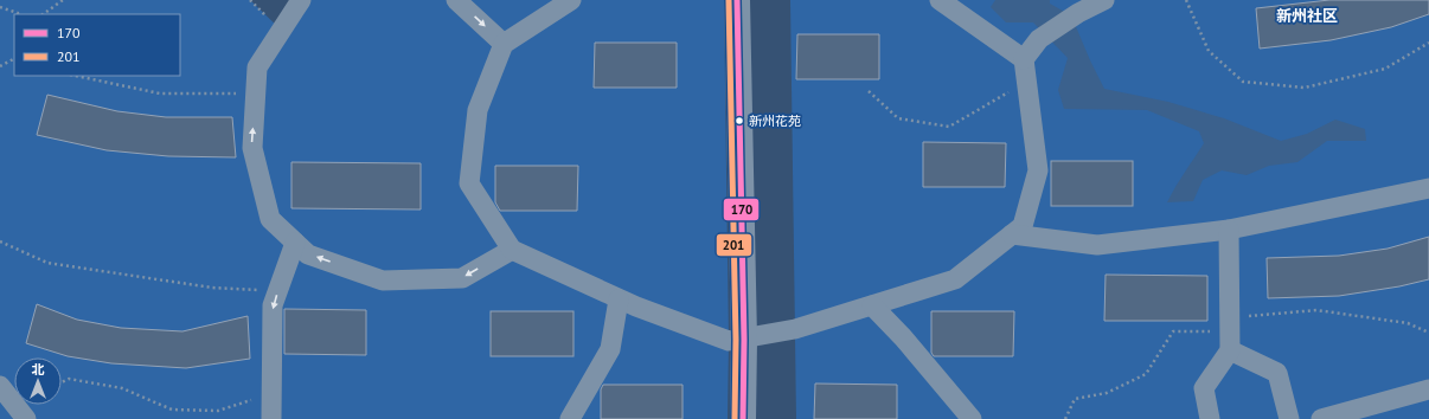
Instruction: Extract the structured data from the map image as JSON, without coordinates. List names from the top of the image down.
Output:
{
  "districts": ["新州社区"],
  "places": ["新州花苑"],
  "lines": ["transit line 170", "transit line 201"],
  "legend": ["170", "201"],
  "north": "top"
}
